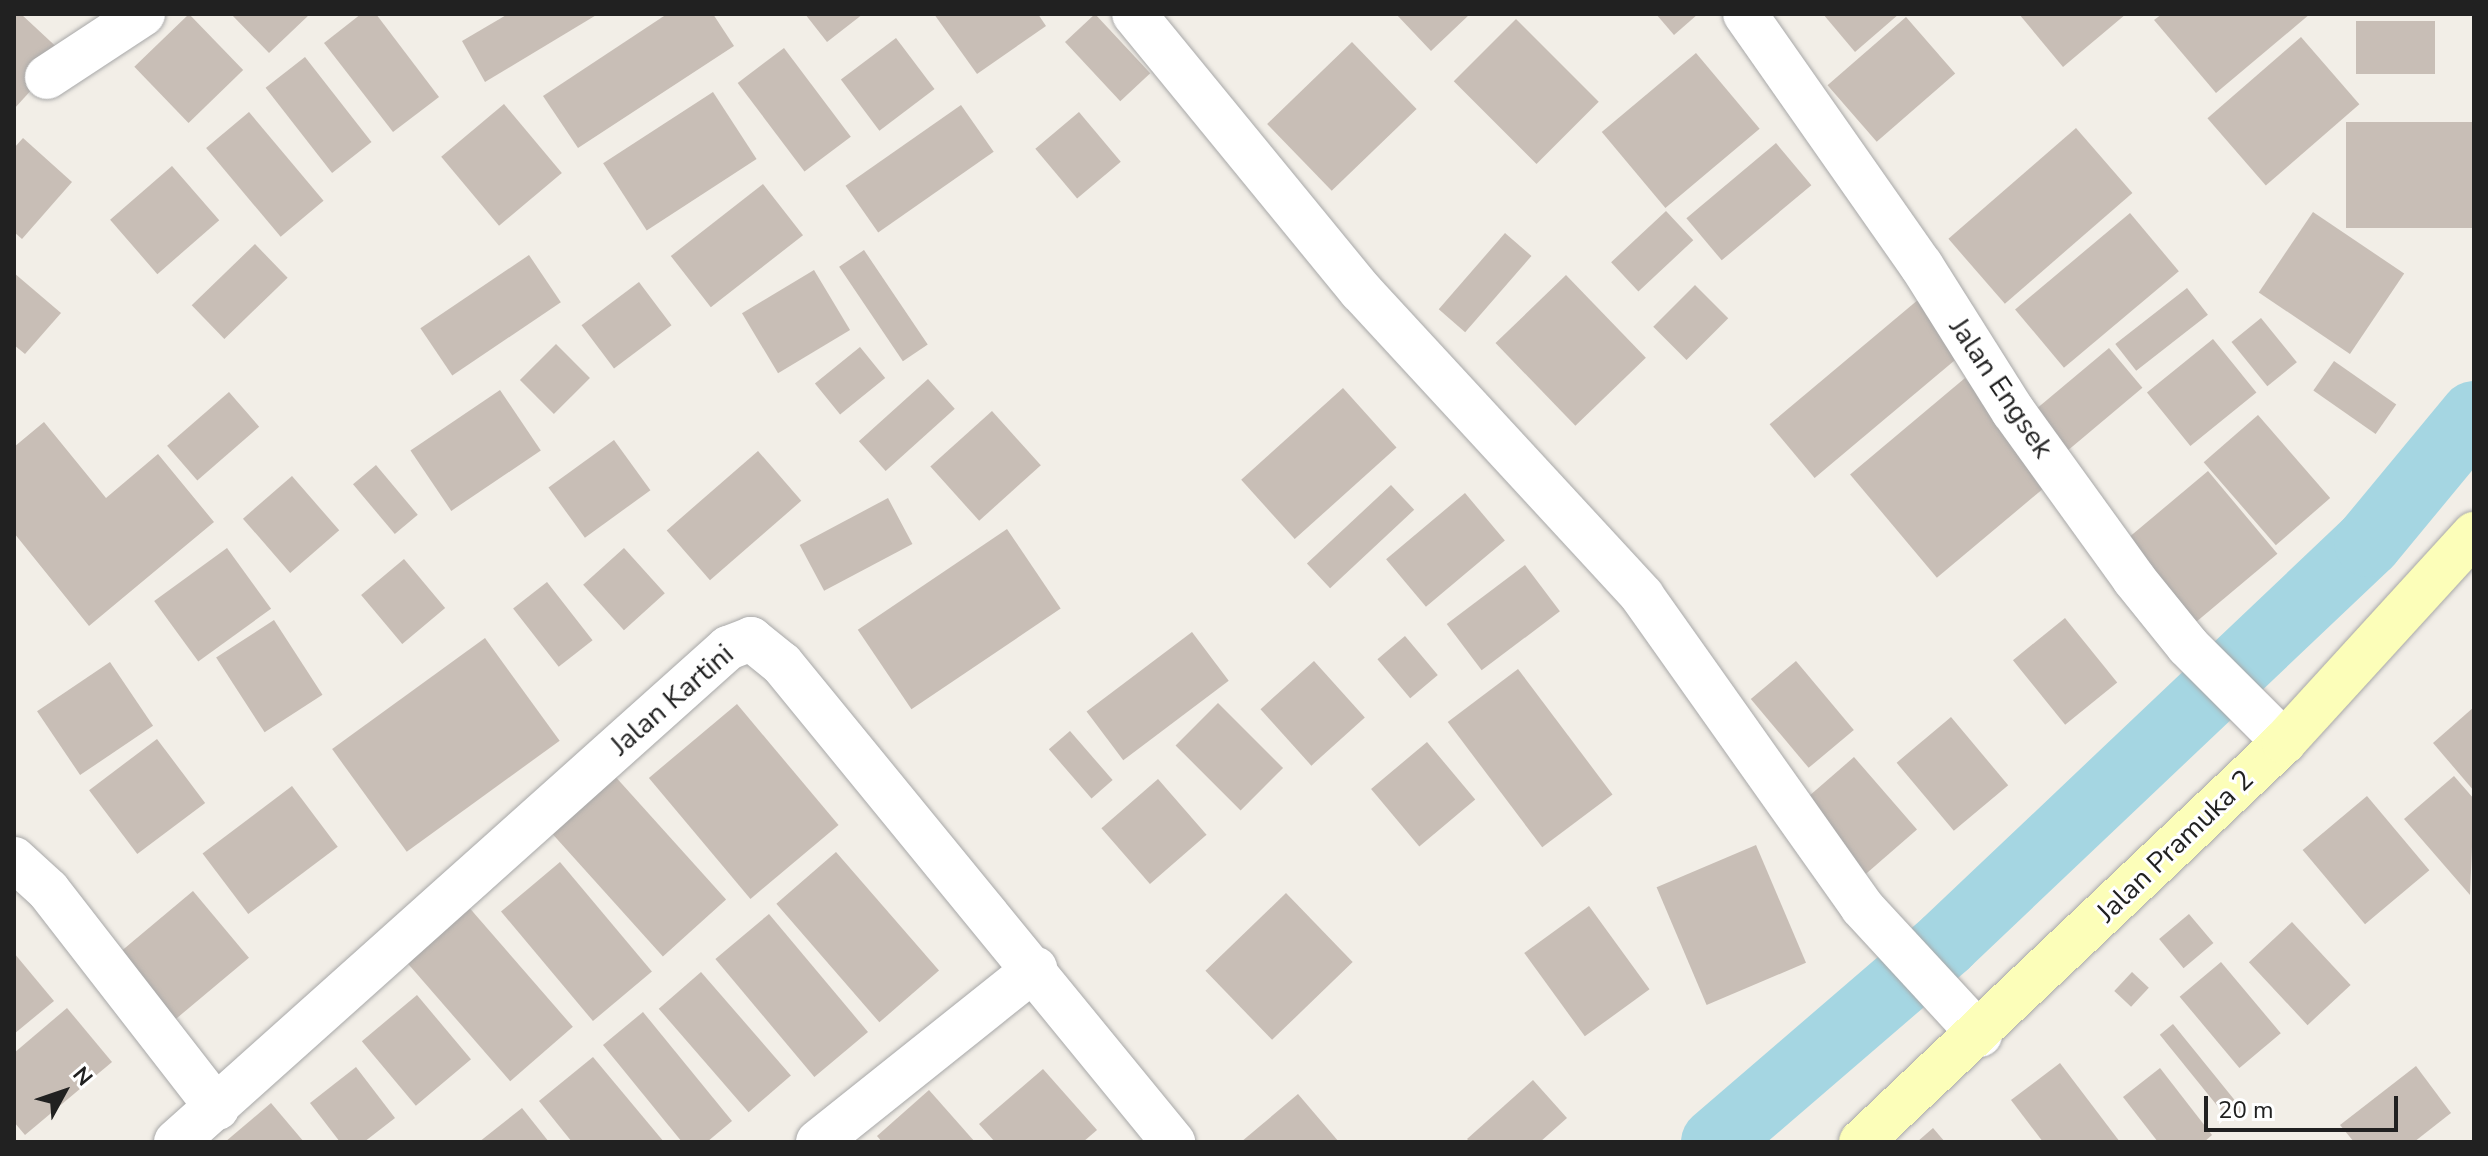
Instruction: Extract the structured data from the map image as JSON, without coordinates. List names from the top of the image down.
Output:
{
  "streets": {
    "main road": ["Jalan Pramuka 2"],
    "street": ["Jalan Engsek", "Jalan Kartini"]
  },
  "crossings": [
    ["Jalan Engsek", "Jalan Pramuka 2"]
  ],
  "scale_bar": "20 m",
  "north": "top right"
}
